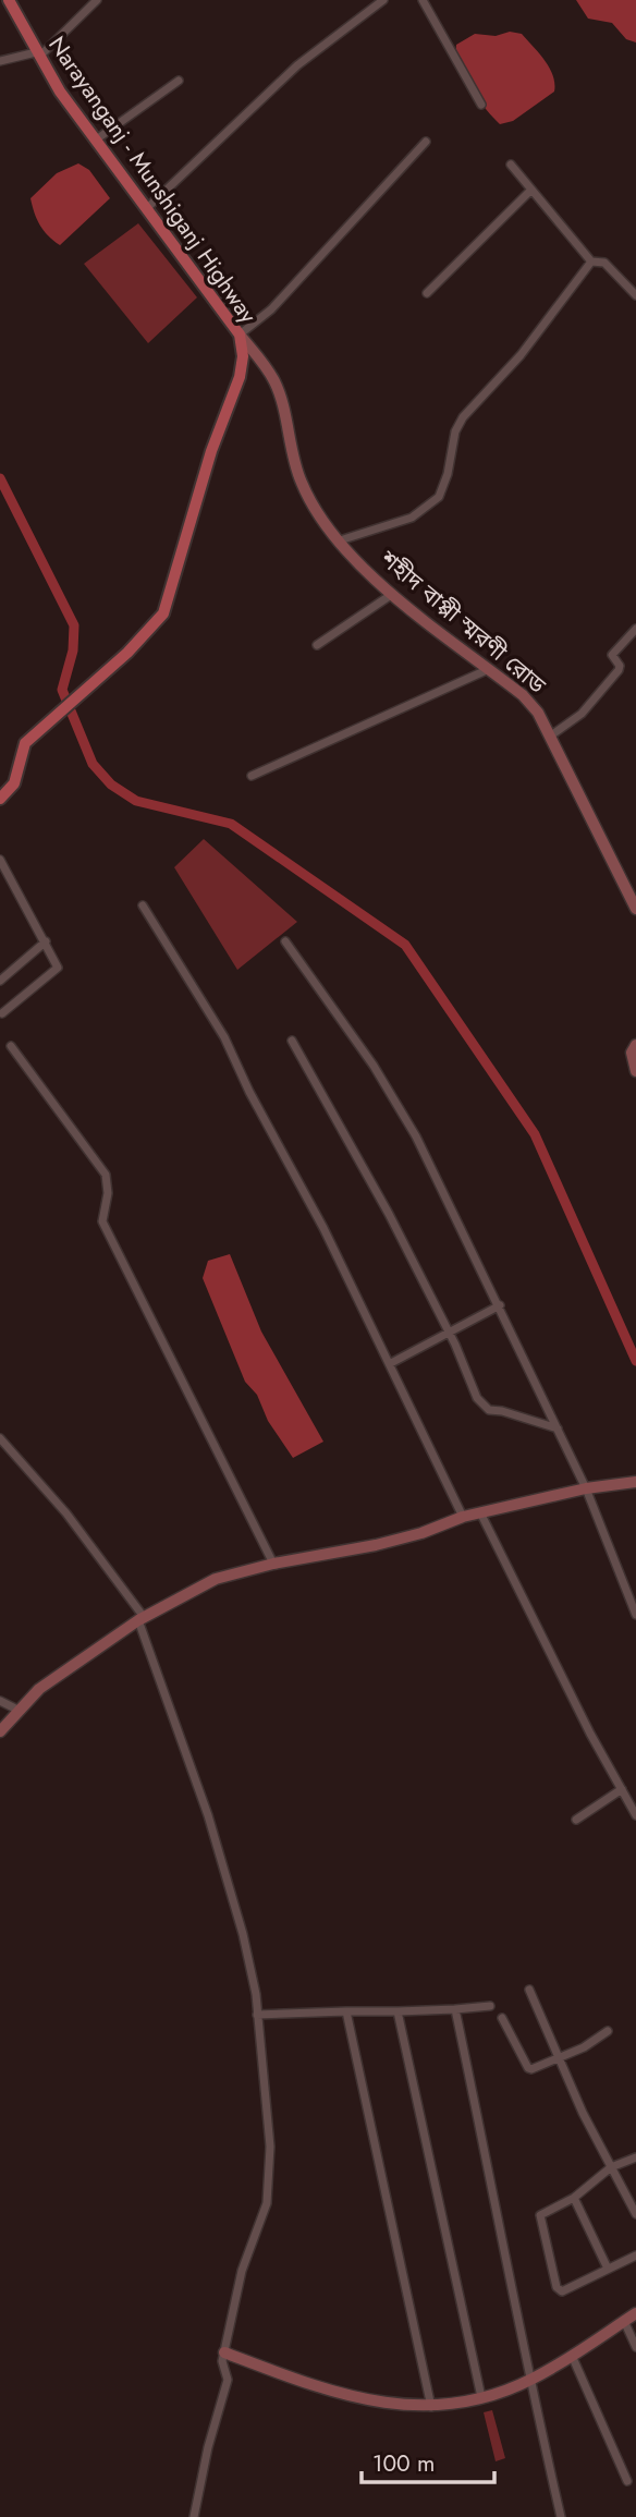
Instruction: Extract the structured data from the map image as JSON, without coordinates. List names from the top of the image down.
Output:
{
  "streets": {
    "main road": ["Narayanganj - Munshiganj Highway"],
    "street": ["শহীদ বাপ্পী স্মরণী রোড"]
  },
  "crossings": [
    ["Narayanganj - Munshiganj Highway", "শহীদ বাপ্পী স্মরণী রোড"]
  ],
  "scale_bar": "100 m"
}
